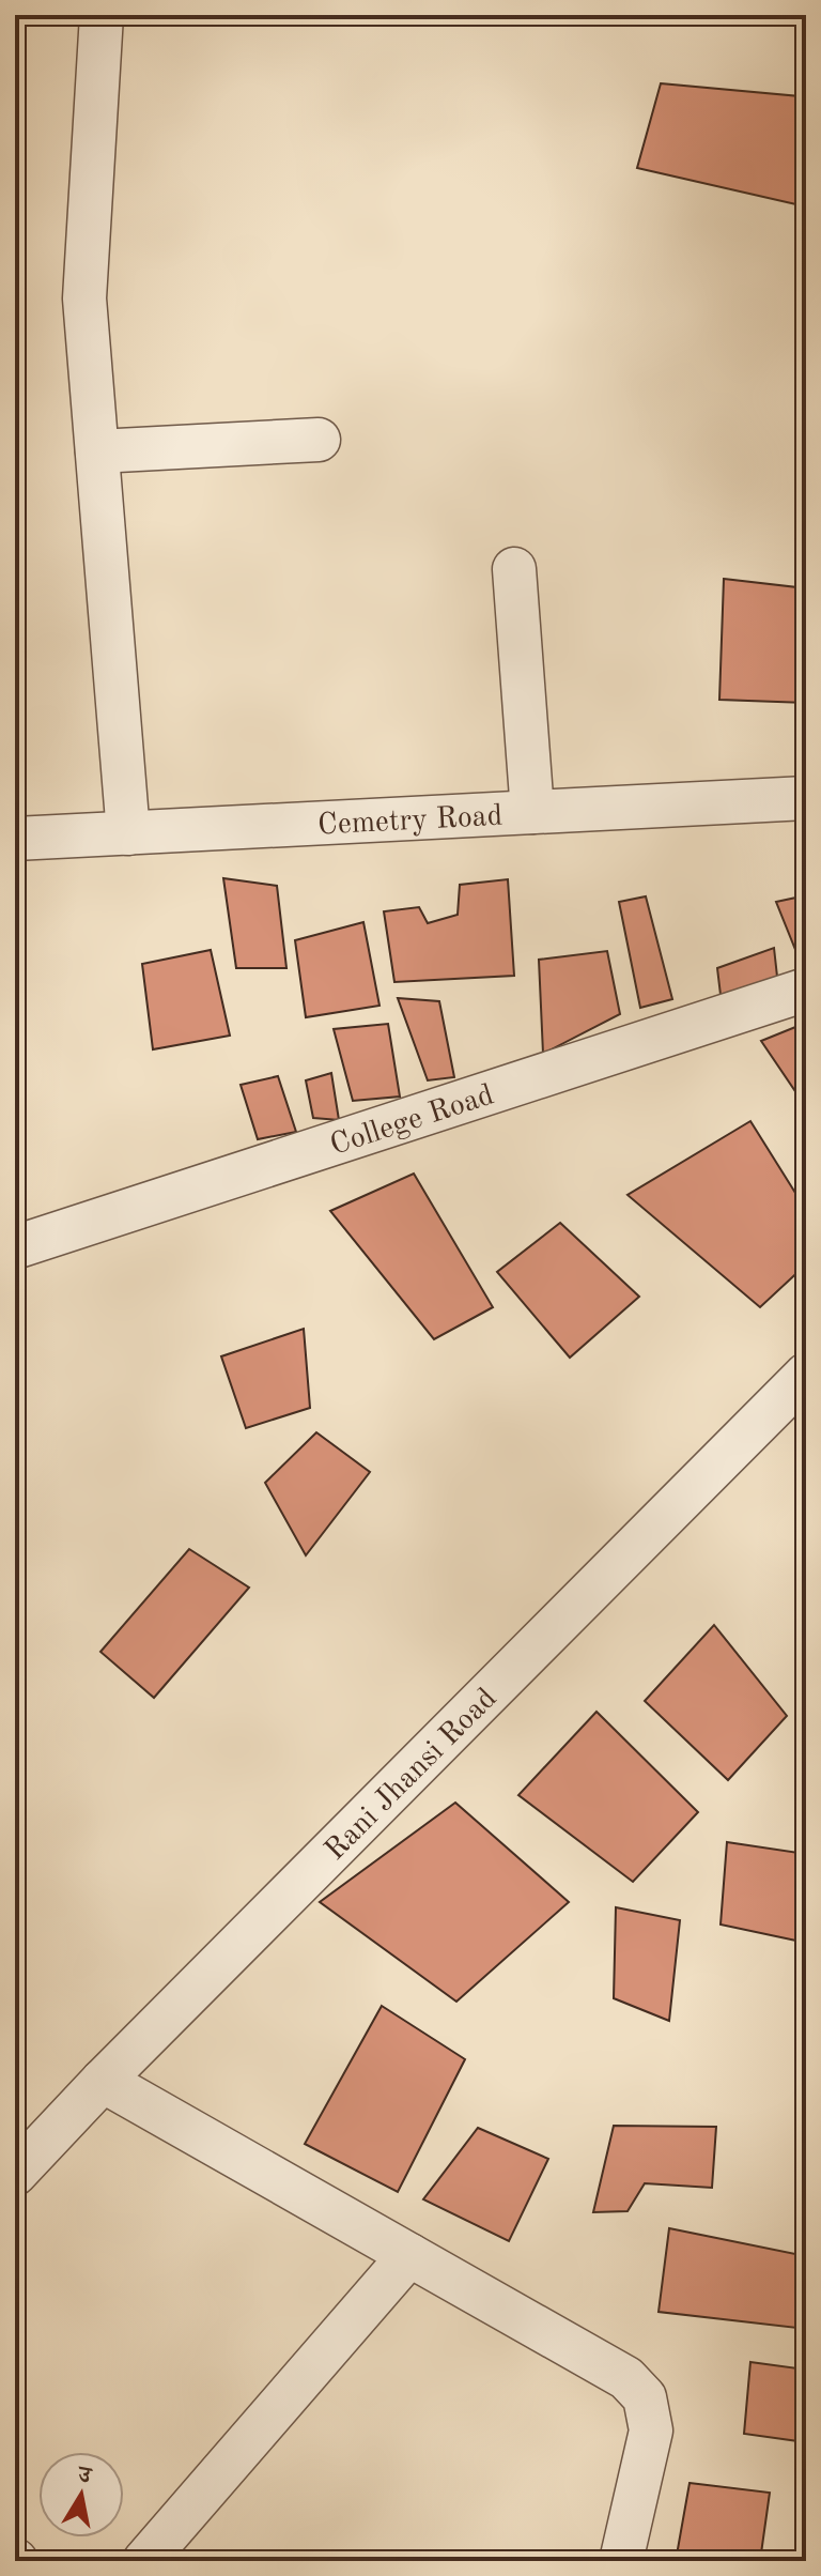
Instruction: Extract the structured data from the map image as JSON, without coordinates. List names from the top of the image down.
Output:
{
  "streets": {
    "street": ["Cemetry Road", "College Road", "Rani Jhansi Road"]
  },
  "north": "top"
}
